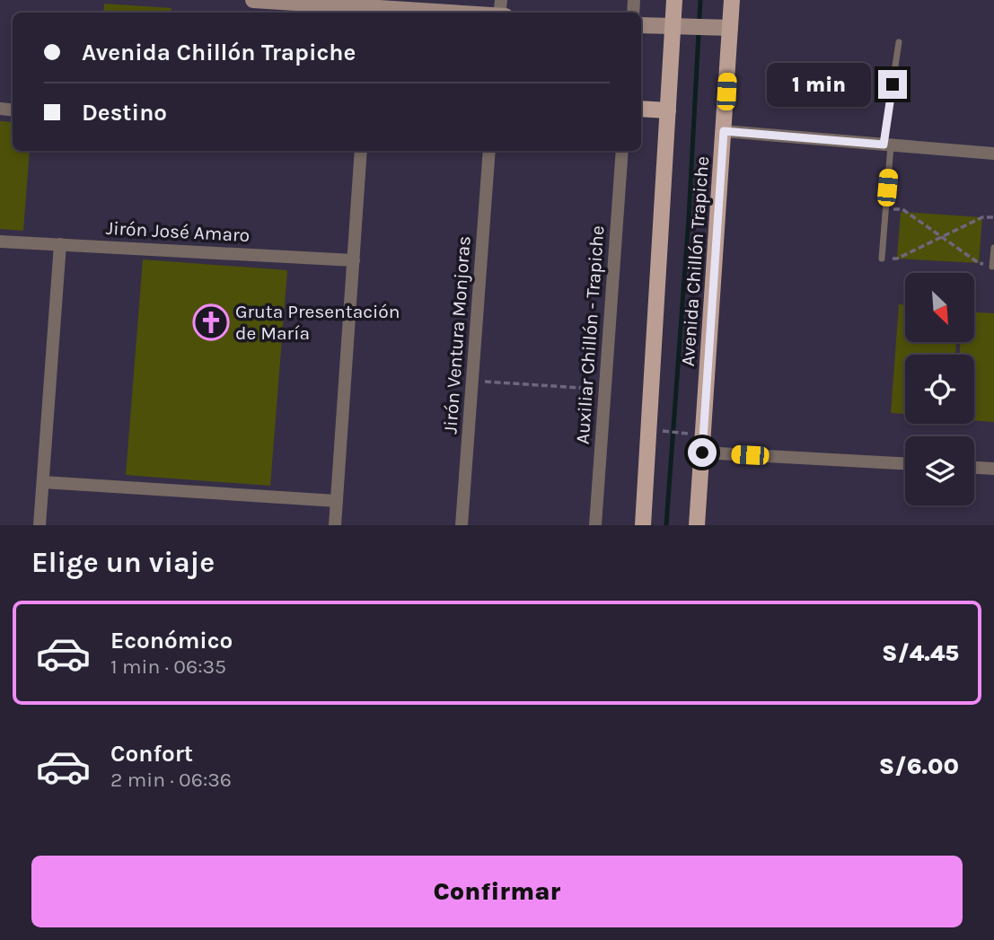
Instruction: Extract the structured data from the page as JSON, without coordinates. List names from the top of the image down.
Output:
{
  "streets": {
    "main road": ["Avenida Chillón Trapiche"],
    "street": ["Jirón José Amaro", "Jirón Ventura Monjoras", "Auxiliar Chillón - Trapiche"]
  },
  "places": {
    "church": ["Gruta Presentación de María"]
  },
  "north": "bottom right",
  "page": {
    "banner": ["Avenida Chillón Trapiche", "Destino"],
    "bubble": "1 min",
    "heading": "Elige un viaje",
    "list": [
      {
        "name": "Económico",
        "note": "1 min · 06:35",
        "value": "S/4.45"
      },
      {
        "name": "Confort",
        "note": "2 min · 06:36",
        "value": "S/6.00"
      }
    ],
    "buttons": "Confirmar"
  }
}
